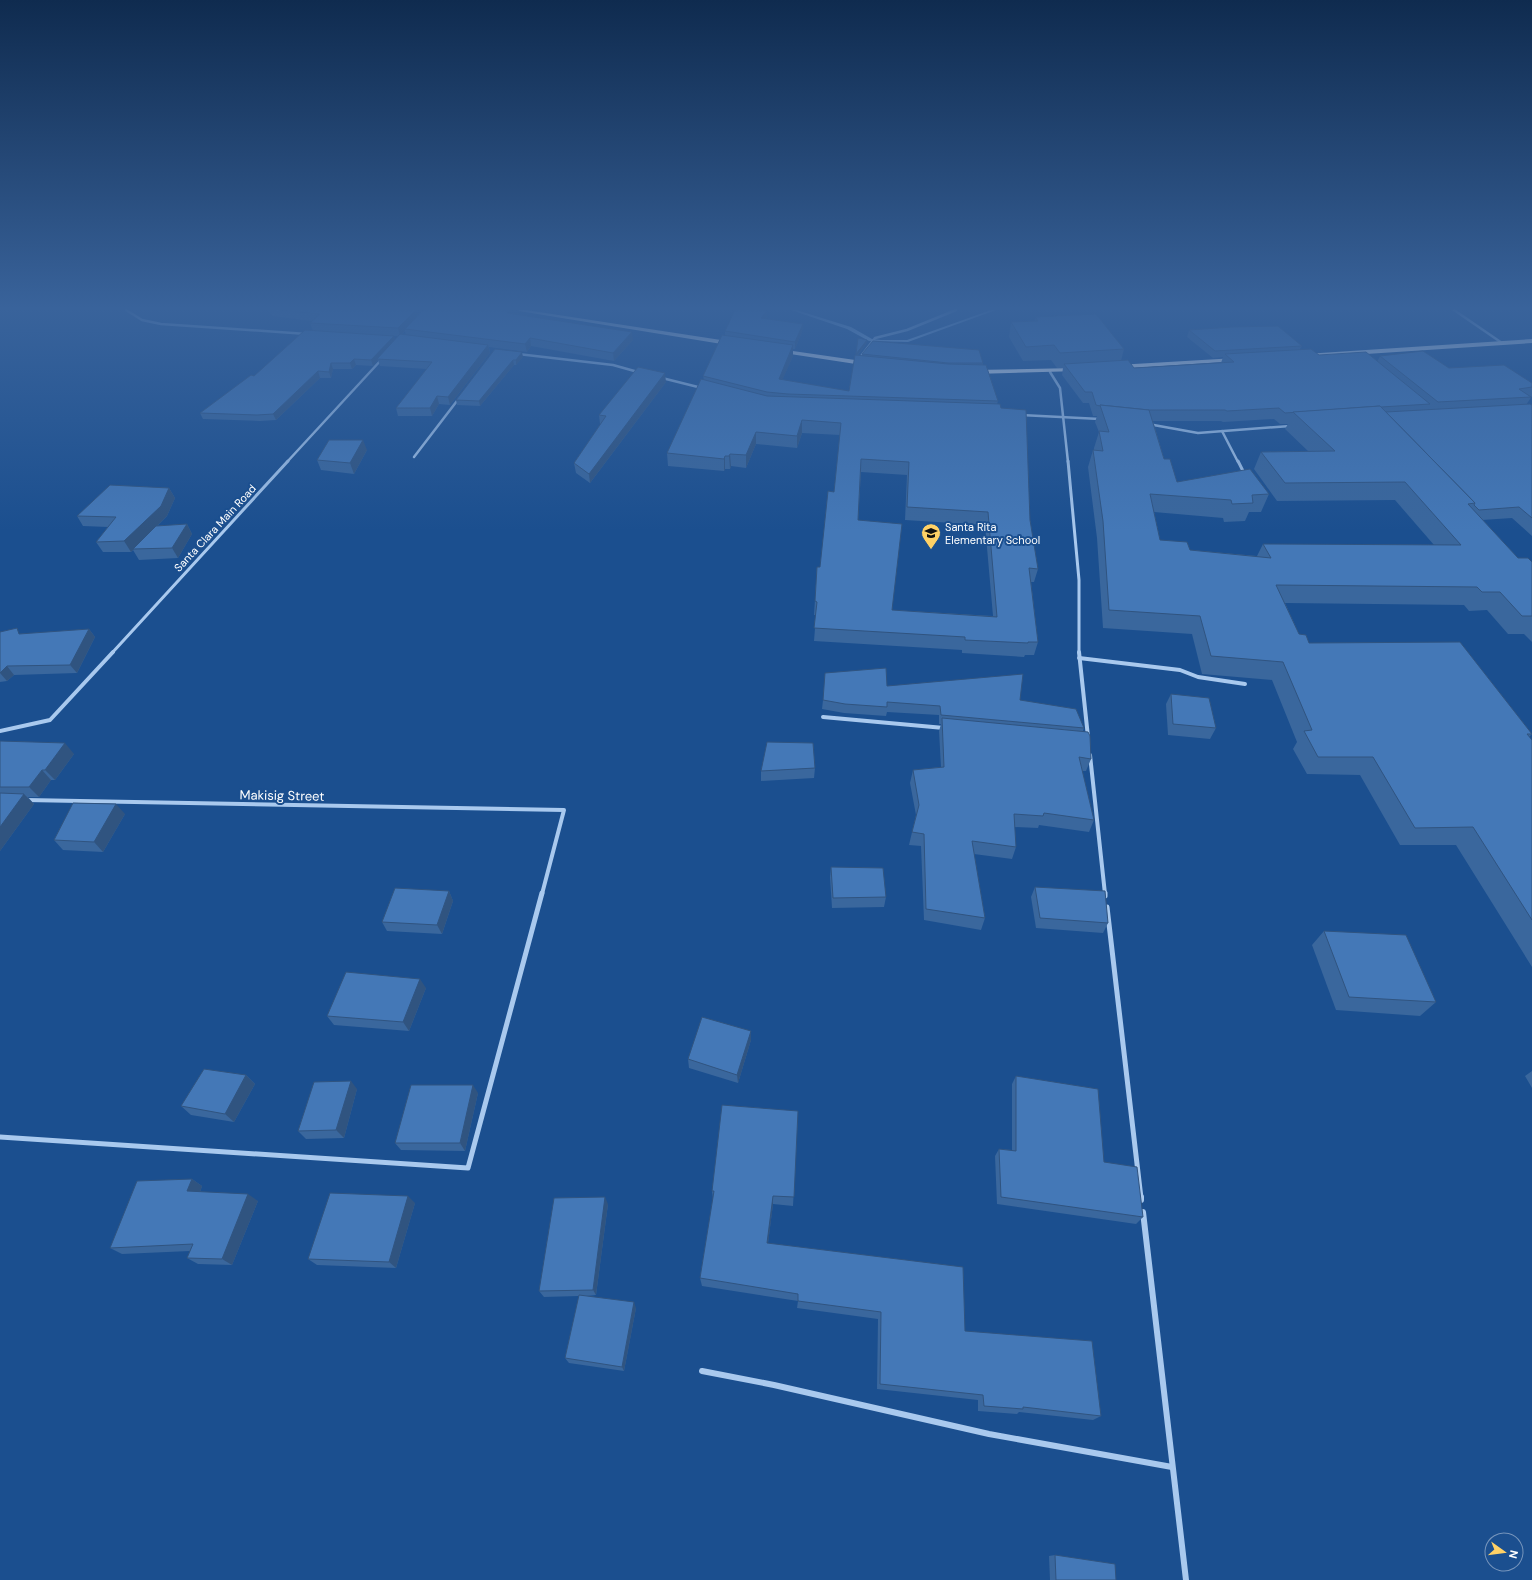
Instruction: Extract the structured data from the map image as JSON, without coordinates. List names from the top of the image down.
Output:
{
  "streets": {
    "street": ["Santa Clara Main Road", "Makisig Street"]
  },
  "places": {
    "school or university": ["Santa Rita Elementary School"]
  },
  "north": "right"
}
